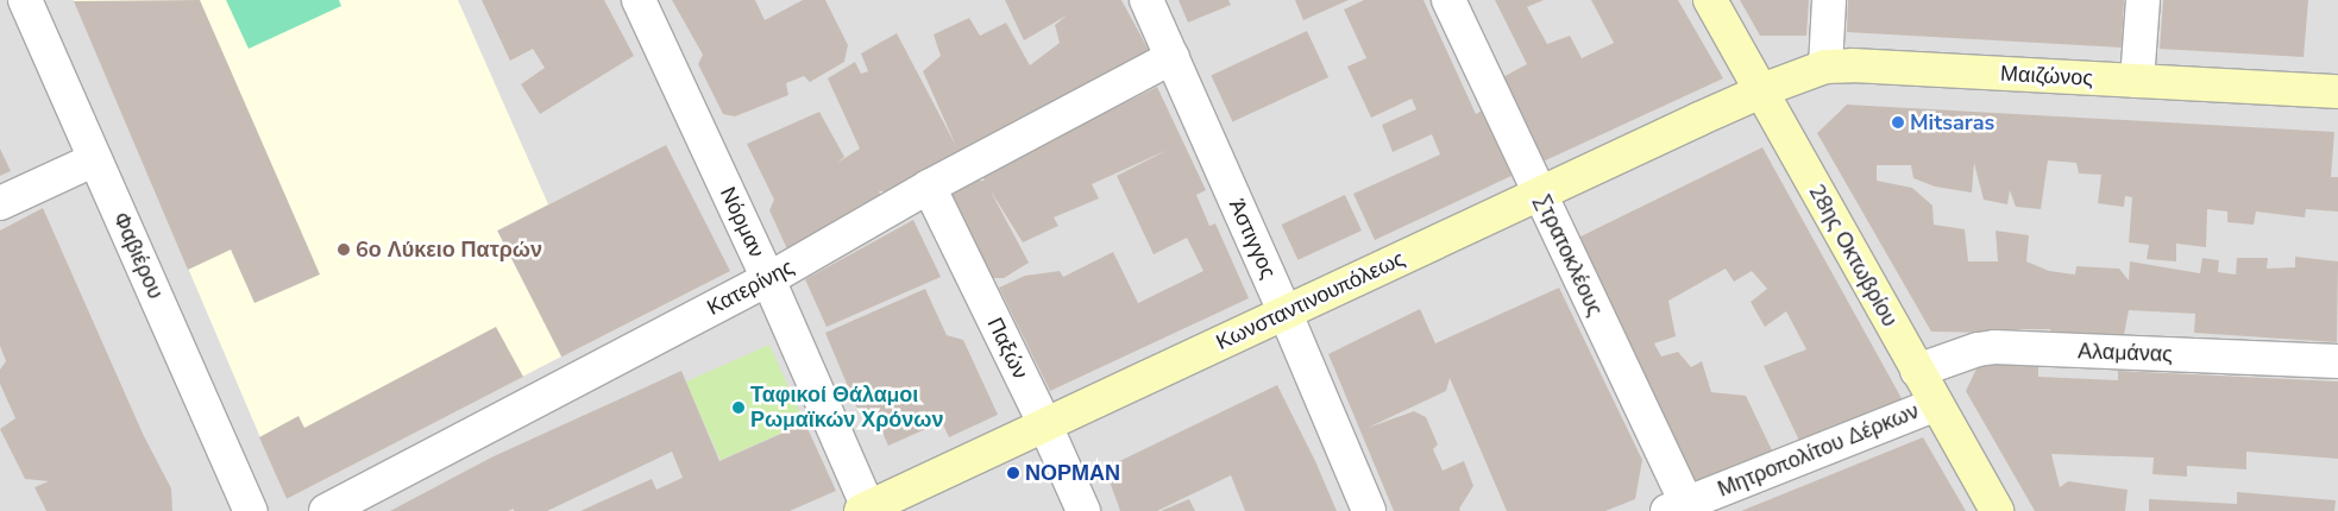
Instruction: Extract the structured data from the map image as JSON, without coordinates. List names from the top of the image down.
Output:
{
  "streets": {
    "main road": ["Μαιζώνος", "28ης Οκτωβρίου", "Κωνσταντινουπόλεως"],
    "street": [
      "Νόρμαν",
      "Άστιγγος",
      "Φαβιέρου",
      "Στρατοκλέους",
      "Κατερίνης",
      "Παξών",
      "Αλαμάνας",
      "Μητροπολίτου Δέρκων"
    ]
  },
  "crossings": [
    ["Μαιζώνος", "28ης Οκτωβρίου"],
    ["Μαιζώνος", "Κωνσταντινουπόλεως"],
    ["Νόρμαν", "Κατερίνης"],
    ["Νόρμαν", "Κωνσταντινουπόλεως"],
    ["Άστιγγος", "Κατερίνης"],
    ["Άστιγγος", "Κωνσταντινουπόλεως"],
    ["Στρατοκλέους", "Κωνσταντινουπόλεως"],
    ["Στρατοκλέους", "Μητροπολίτου Δέρκων"],
    ["28ης Οκτωβρίου", "Κωνσταντινουπόλεως"],
    ["28ης Οκτωβρίου", "Αλαμάνας"],
    ["28ης Οκτωβρίου", "Μητροπολίτου Δέρκων"],
    ["Κατερίνης", "Παξών"],
    ["Κωνσταντινουπόλεως", "Παξών"]
  ],
  "places": [
    "Mitsaras",
    "6ο Λύκειο Πατρών",
    "Ταφικοί Θάλαμοι Ρωμαϊκών Χρόνων",
    "ΝΟΡΜΑΝ"
  ]
}
